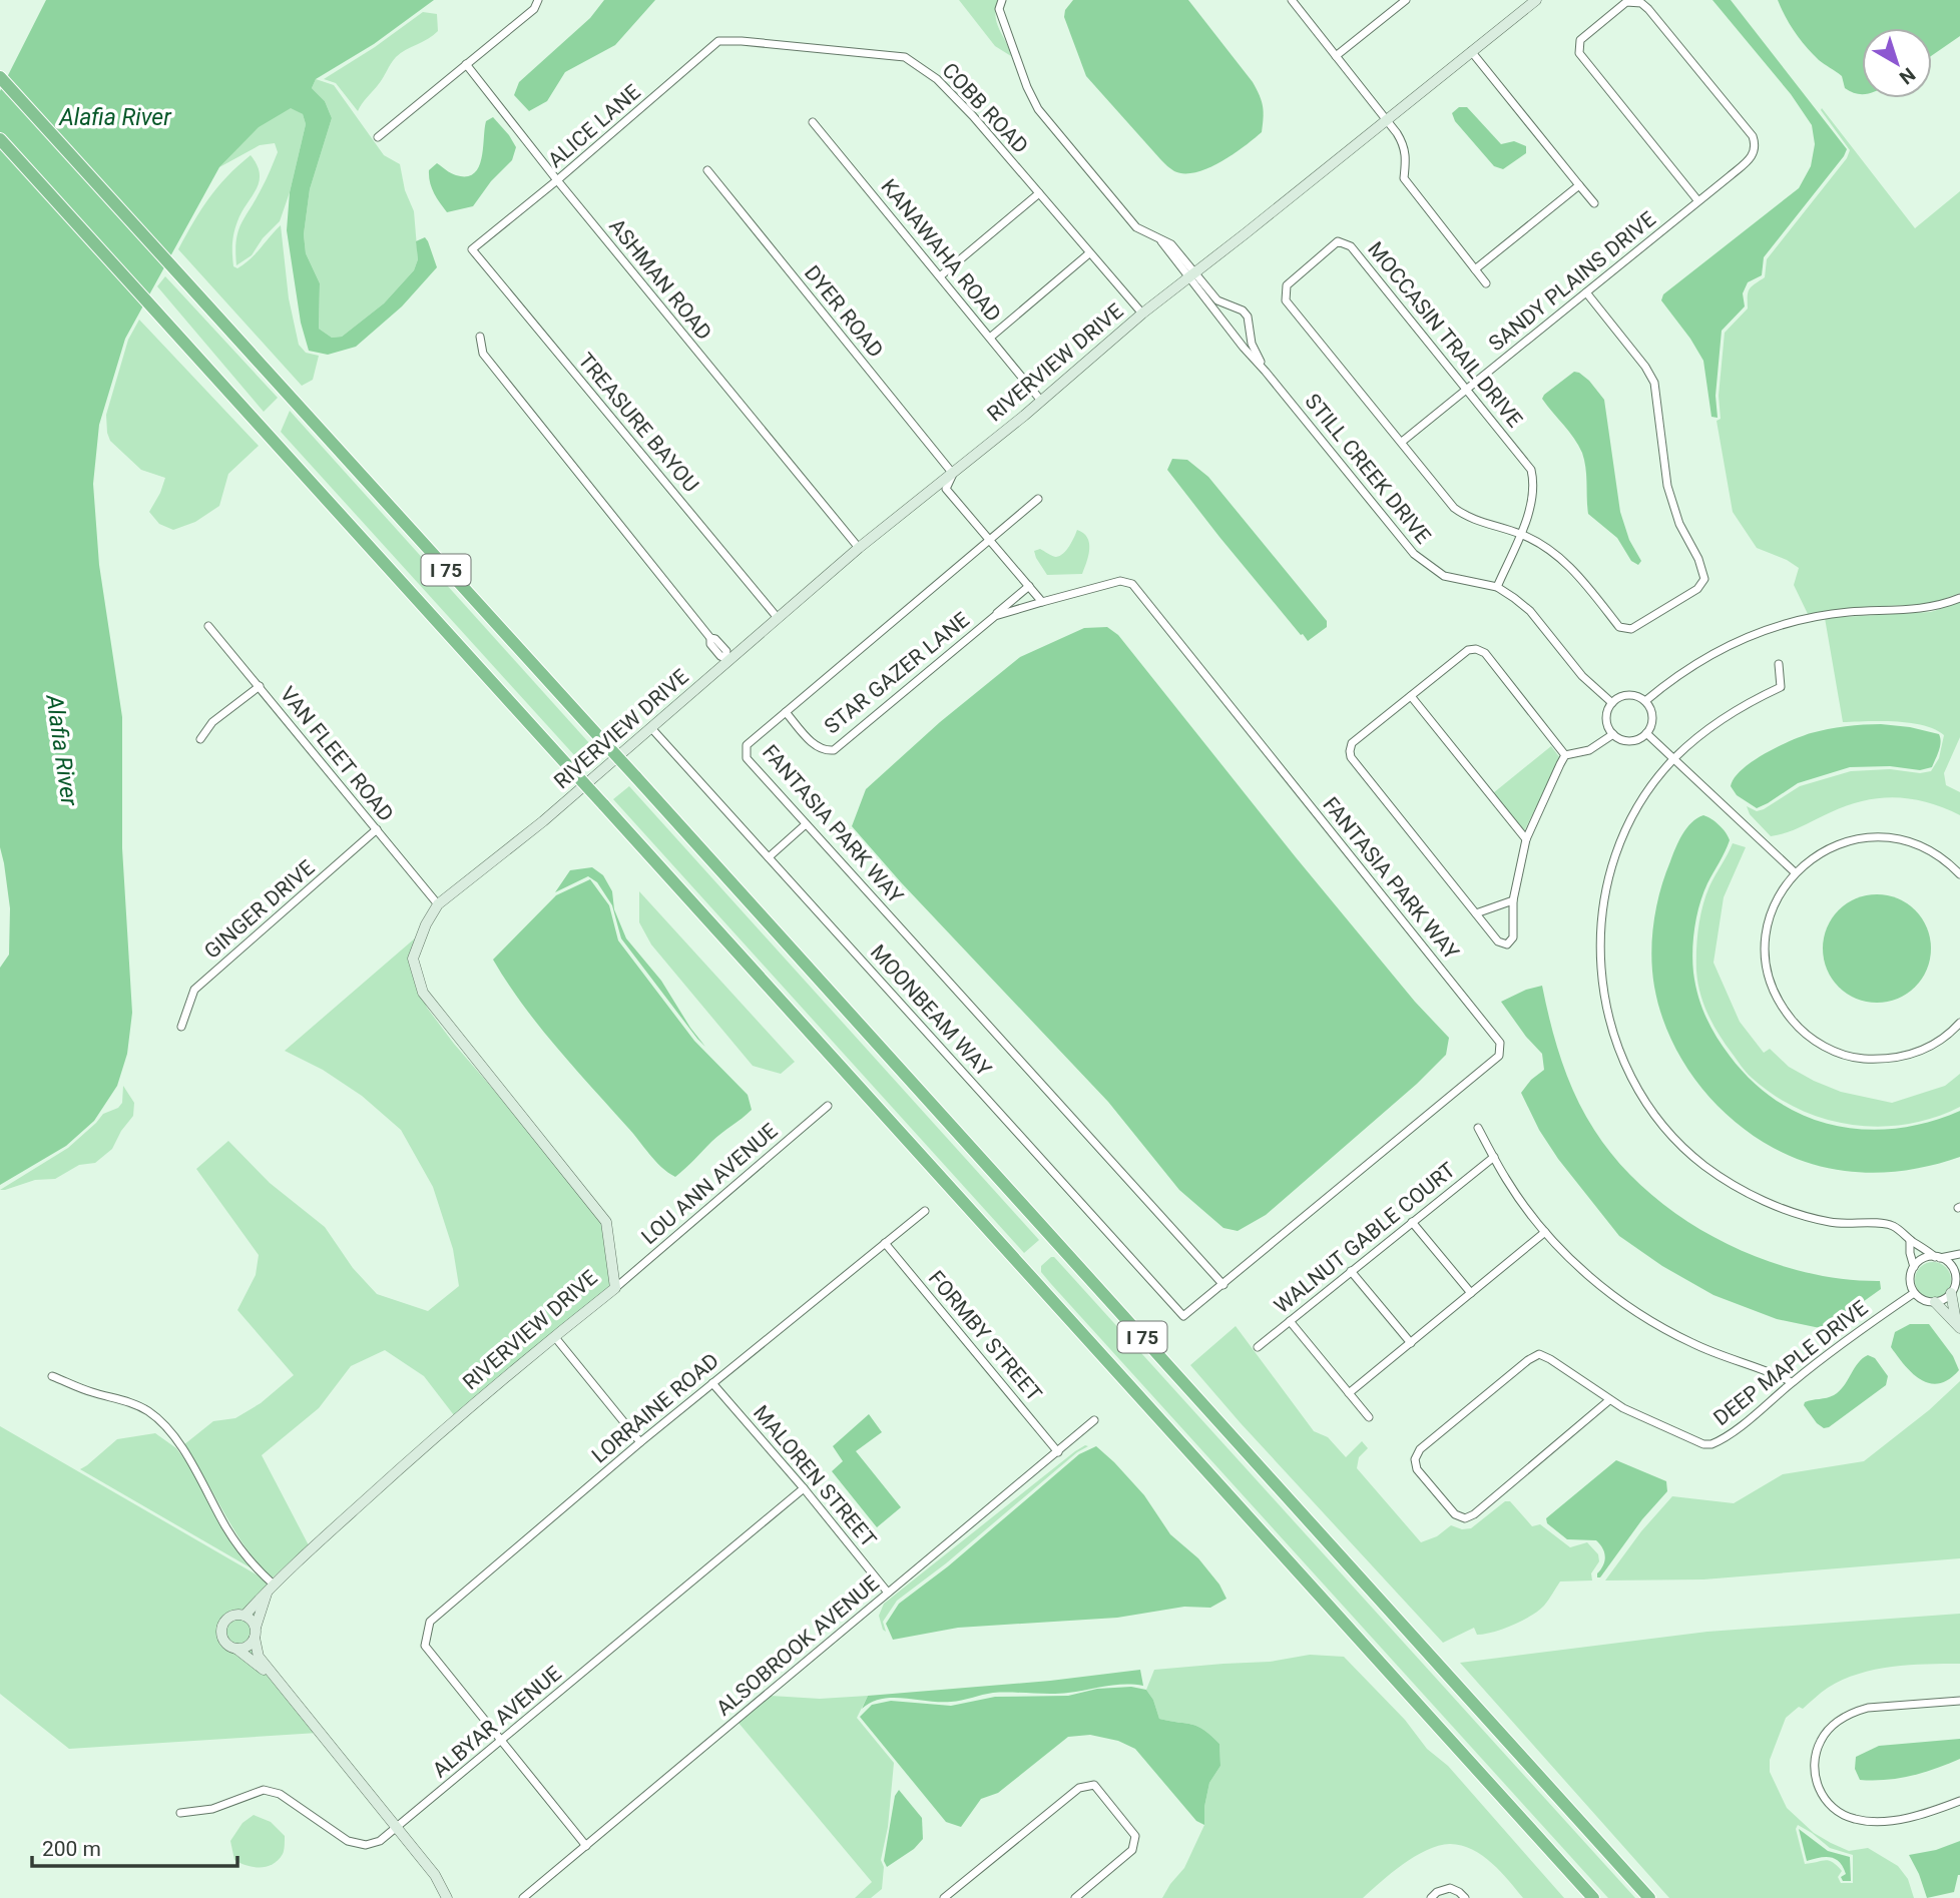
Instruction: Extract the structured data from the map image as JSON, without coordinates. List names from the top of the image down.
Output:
{
  "streets": {
    "highway": ["I 75"],
    "street": [
      "COBB ROAD",
      "ALICE LANE",
      "KANAWAHA ROAD",
      "ASHMAN ROAD",
      "SANDY PLAINS DRIVE",
      "DYER ROAD",
      "MOCCASIN TRAIL DRIVE",
      "RIVERVIEW DRIVE",
      "TREASURE BAYOU",
      "STILL CREEK DRIVE",
      "STAR GAZER LANE",
      "VAN FLEET ROAD",
      "FANTASIA PARK WAY",
      "GINGER DRIVE",
      "MOONBEAM WAY",
      "LOU ANN AVENUE",
      "WALNUT GABLE COURT",
      "FORMBY STREET",
      "DEEP MAPLE DRIVE",
      "LORRAINE ROAD",
      "MALOREN STREET",
      "ALSOBROOK AVENUE",
      "ALBYAR AVENUE"
    ]
  },
  "crossings": [
    ["COBB ROAD", "ALICE LANE"],
    ["COBB ROAD", "RIVERVIEW DRIVE"],
    ["ALICE LANE", "ASHMAN ROAD"],
    ["ALICE LANE", "TREASURE BAYOU"],
    ["KANAWAHA ROAD", "RIVERVIEW DRIVE"],
    ["ASHMAN ROAD", "RIVERVIEW DRIVE"],
    ["SANDY PLAINS DRIVE", "MOCCASIN TRAIL DRIVE"],
    ["DYER ROAD", "RIVERVIEW DRIVE"],
    ["MOCCASIN TRAIL DRIVE", "STILL CREEK DRIVE"],
    ["RIVERVIEW DRIVE", "TREASURE BAYOU"],
    ["RIVERVIEW DRIVE", "STILL CREEK DRIVE"],
    ["RIVERVIEW DRIVE", "VAN FLEET ROAD"],
    ["RIVERVIEW DRIVE", "MOONBEAM WAY"],
    ["RIVERVIEW DRIVE", "LOU ANN AVENUE"],
    ["STAR GAZER LANE", "FANTASIA PARK WAY"],
    ["VAN FLEET ROAD", "GINGER DRIVE"],
    ["FANTASIA PARK WAY", "MOONBEAM WAY"],
    ["FORMBY STREET", "LORRAINE ROAD"],
    ["FORMBY STREET", "ALSOBROOK AVENUE"],
    ["LORRAINE ROAD", "MALOREN STREET"],
    ["LORRAINE ROAD", "ALBYAR AVENUE"],
    ["MALOREN STREET", "ALSOBROOK AVENUE"],
    ["MALOREN STREET", "ALBYAR AVENUE"]
  ],
  "water": ["Alafia River"],
  "scale_bar": "200 m",
  "north": "bottom right"
}
